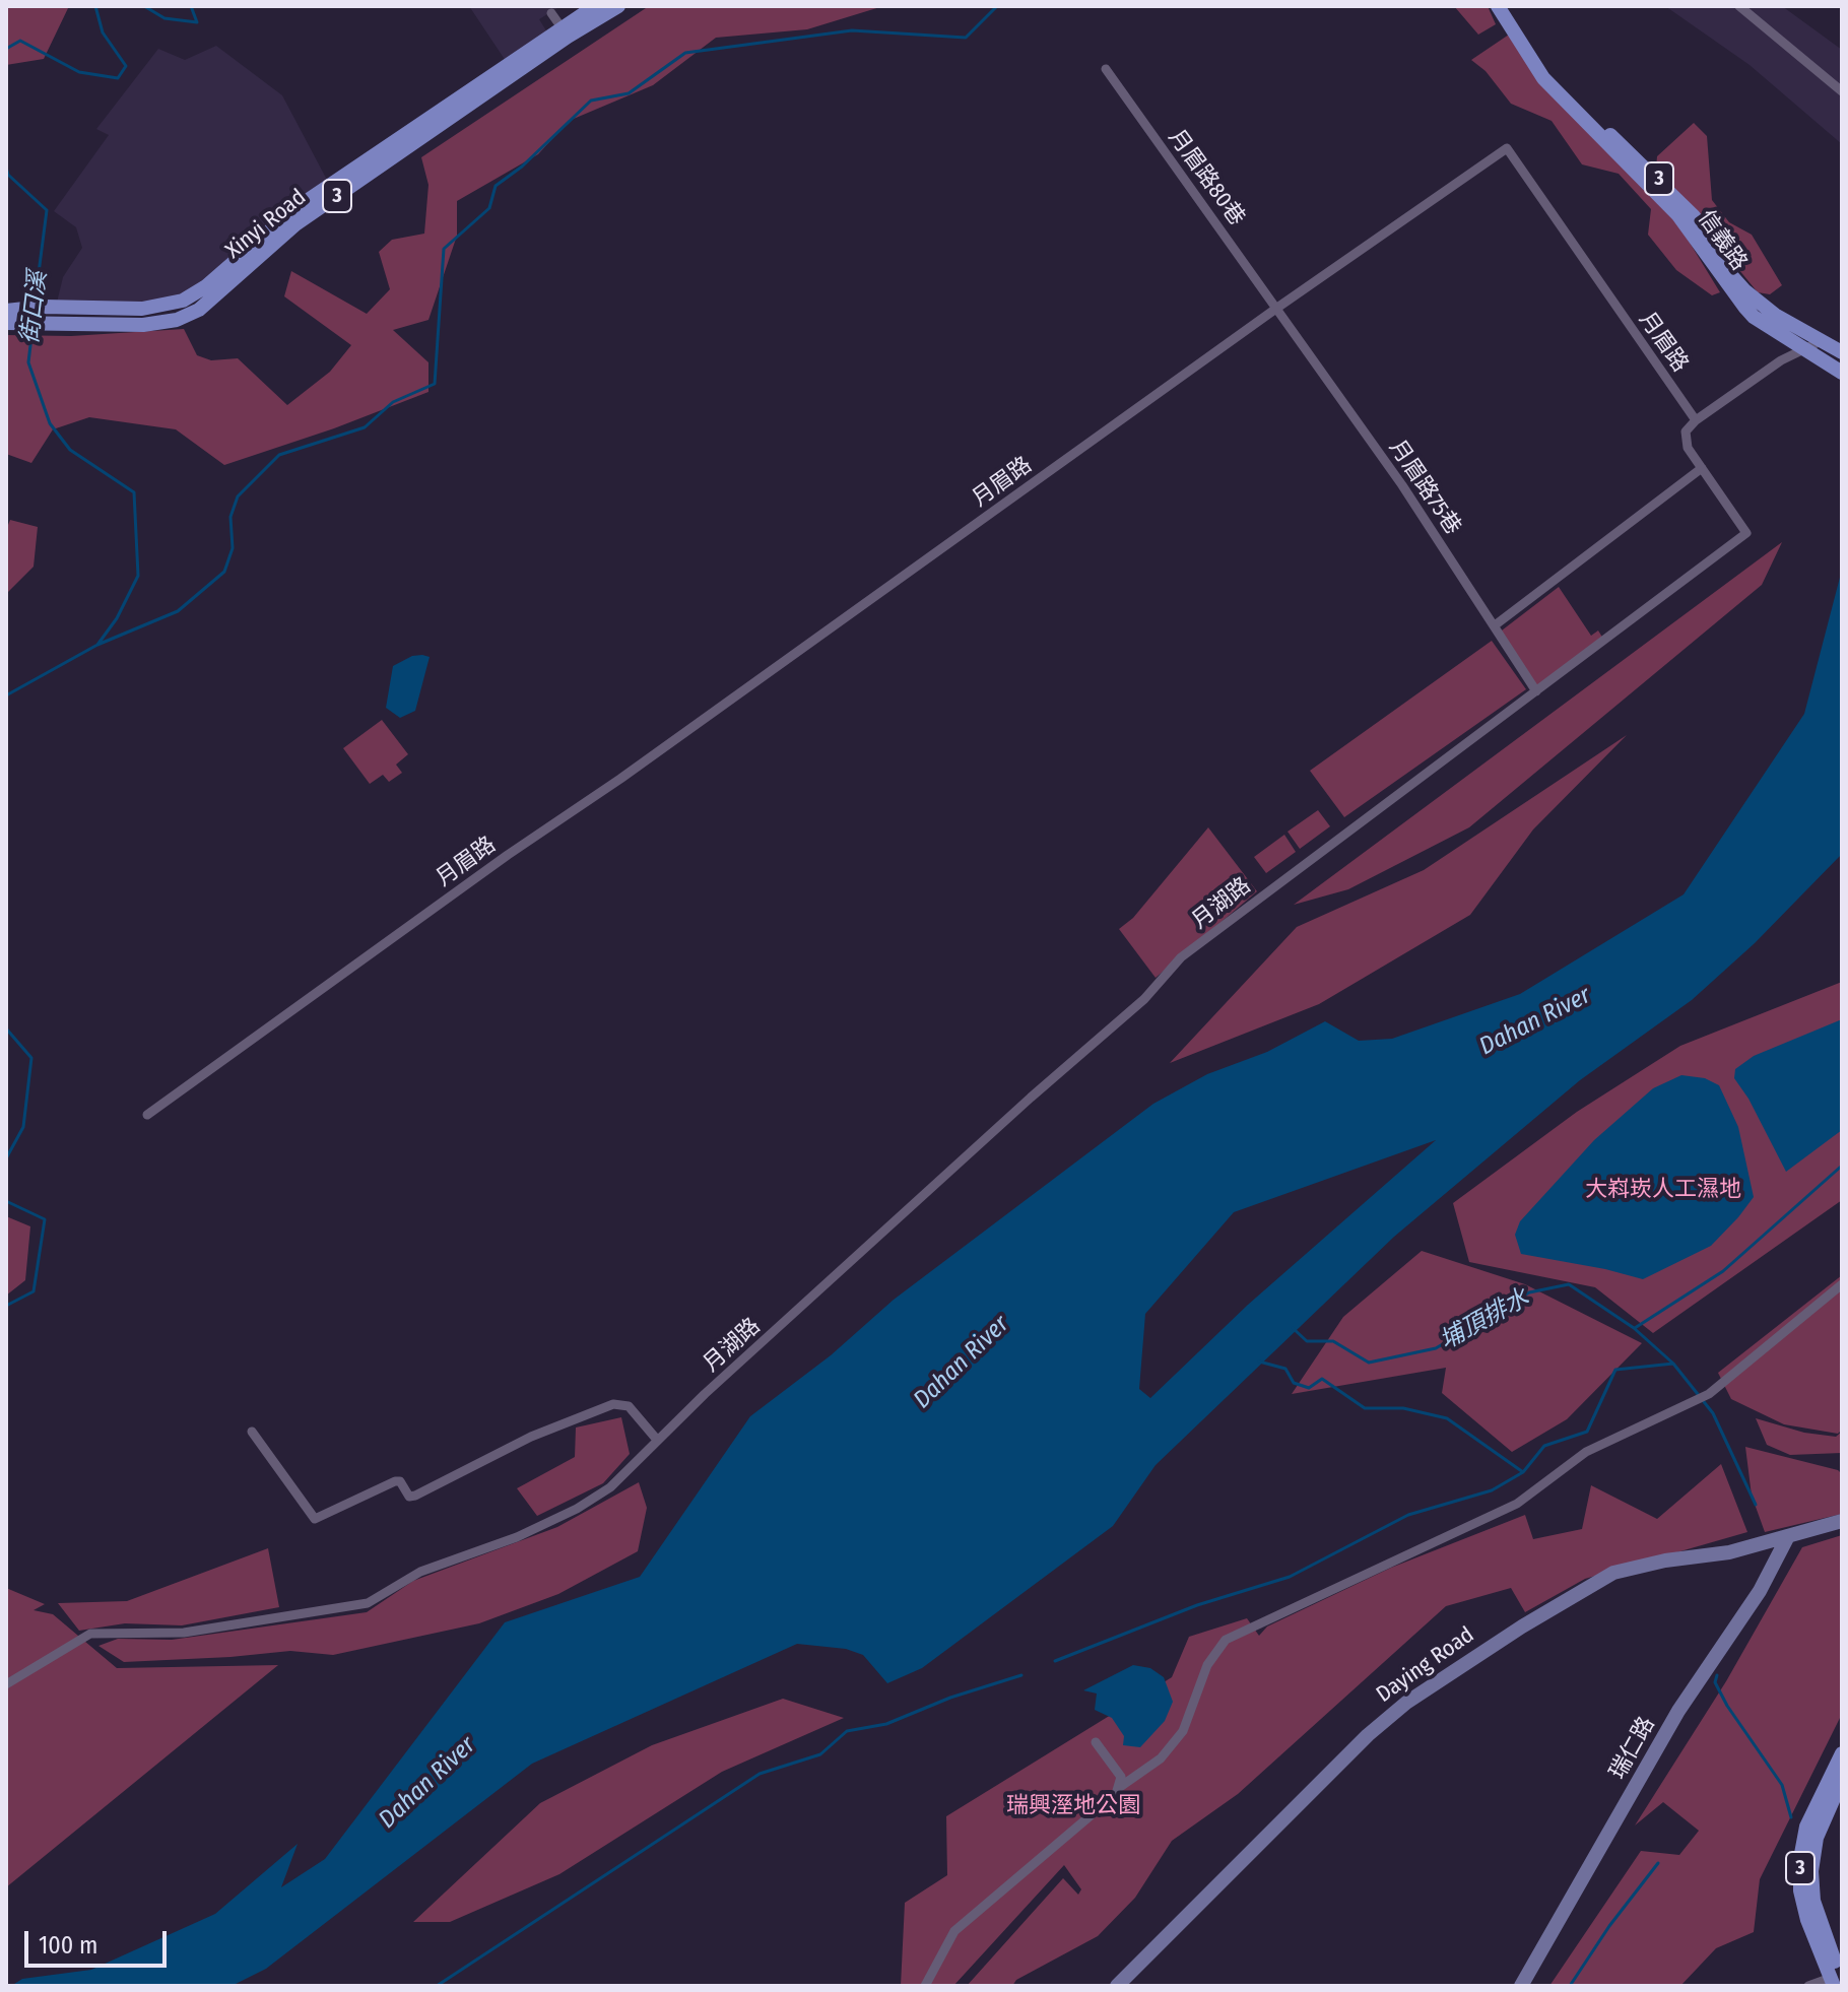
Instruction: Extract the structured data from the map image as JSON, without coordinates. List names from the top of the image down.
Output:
{
  "streets": {
    "main road": ["3", "Xinyi Road", "信義路"],
    "street": [
      "月眉路80巷",
      "月眉路",
      "月眉路75巷",
      "月湖路",
      "Daying Road",
      "瑞仁路"
    ]
  },
  "crossings": [
    ["月眉路80巷", "月眉路"],
    ["月眉路80巷", "月眉路75巷"],
    ["月眉路", "月眉路75巷"],
    ["月眉路", "月湖路"],
    ["月眉路75巷", "月湖路"],
    ["Daying Road", "瑞仁路"]
  ],
  "water": ["街口溪", "Dahan River", "埔頂排水"],
  "parks": ["大嵙崁人工濕地", "瑞興溼地公園"],
  "scale_bar": "100 m"
}
